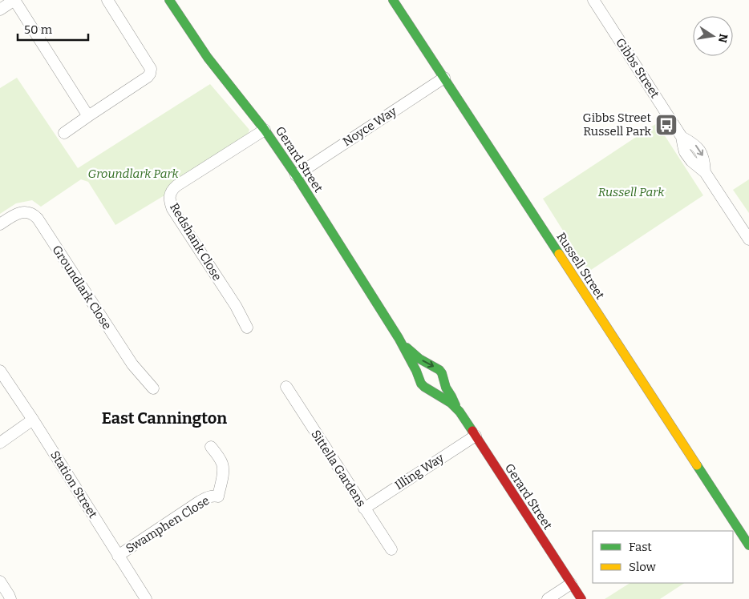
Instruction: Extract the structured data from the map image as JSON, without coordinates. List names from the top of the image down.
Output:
{
  "streets": {
    "street": [
      "Gibbs Street",
      "Noyce Way",
      "Gerard Street",
      "Redshank Close",
      "Russell Street",
      "Groundlark Close",
      "Sittella Gardens",
      "Illing Way",
      "Station Street",
      "Swamphen Close"
    ]
  },
  "crossings": [
    ["Noyce Way", "Gerard Street"],
    ["Noyce Way", "Russell Street"],
    ["Gerard Street", "Redshank Close"],
    ["Gerard Street", "Illing Way"],
    ["Sittella Gardens", "Illing Way"],
    ["Station Street", "Swamphen Close"]
  ],
  "districts": ["East Cannington"],
  "parks": ["Groundlark Park", "Russell Park"],
  "places": {
    "bus stop": ["Gibbs Street Russell Park"]
  },
  "legend": ["Fast", "Slow"],
  "scale_bar": "50 m",
  "north": "right"
}
